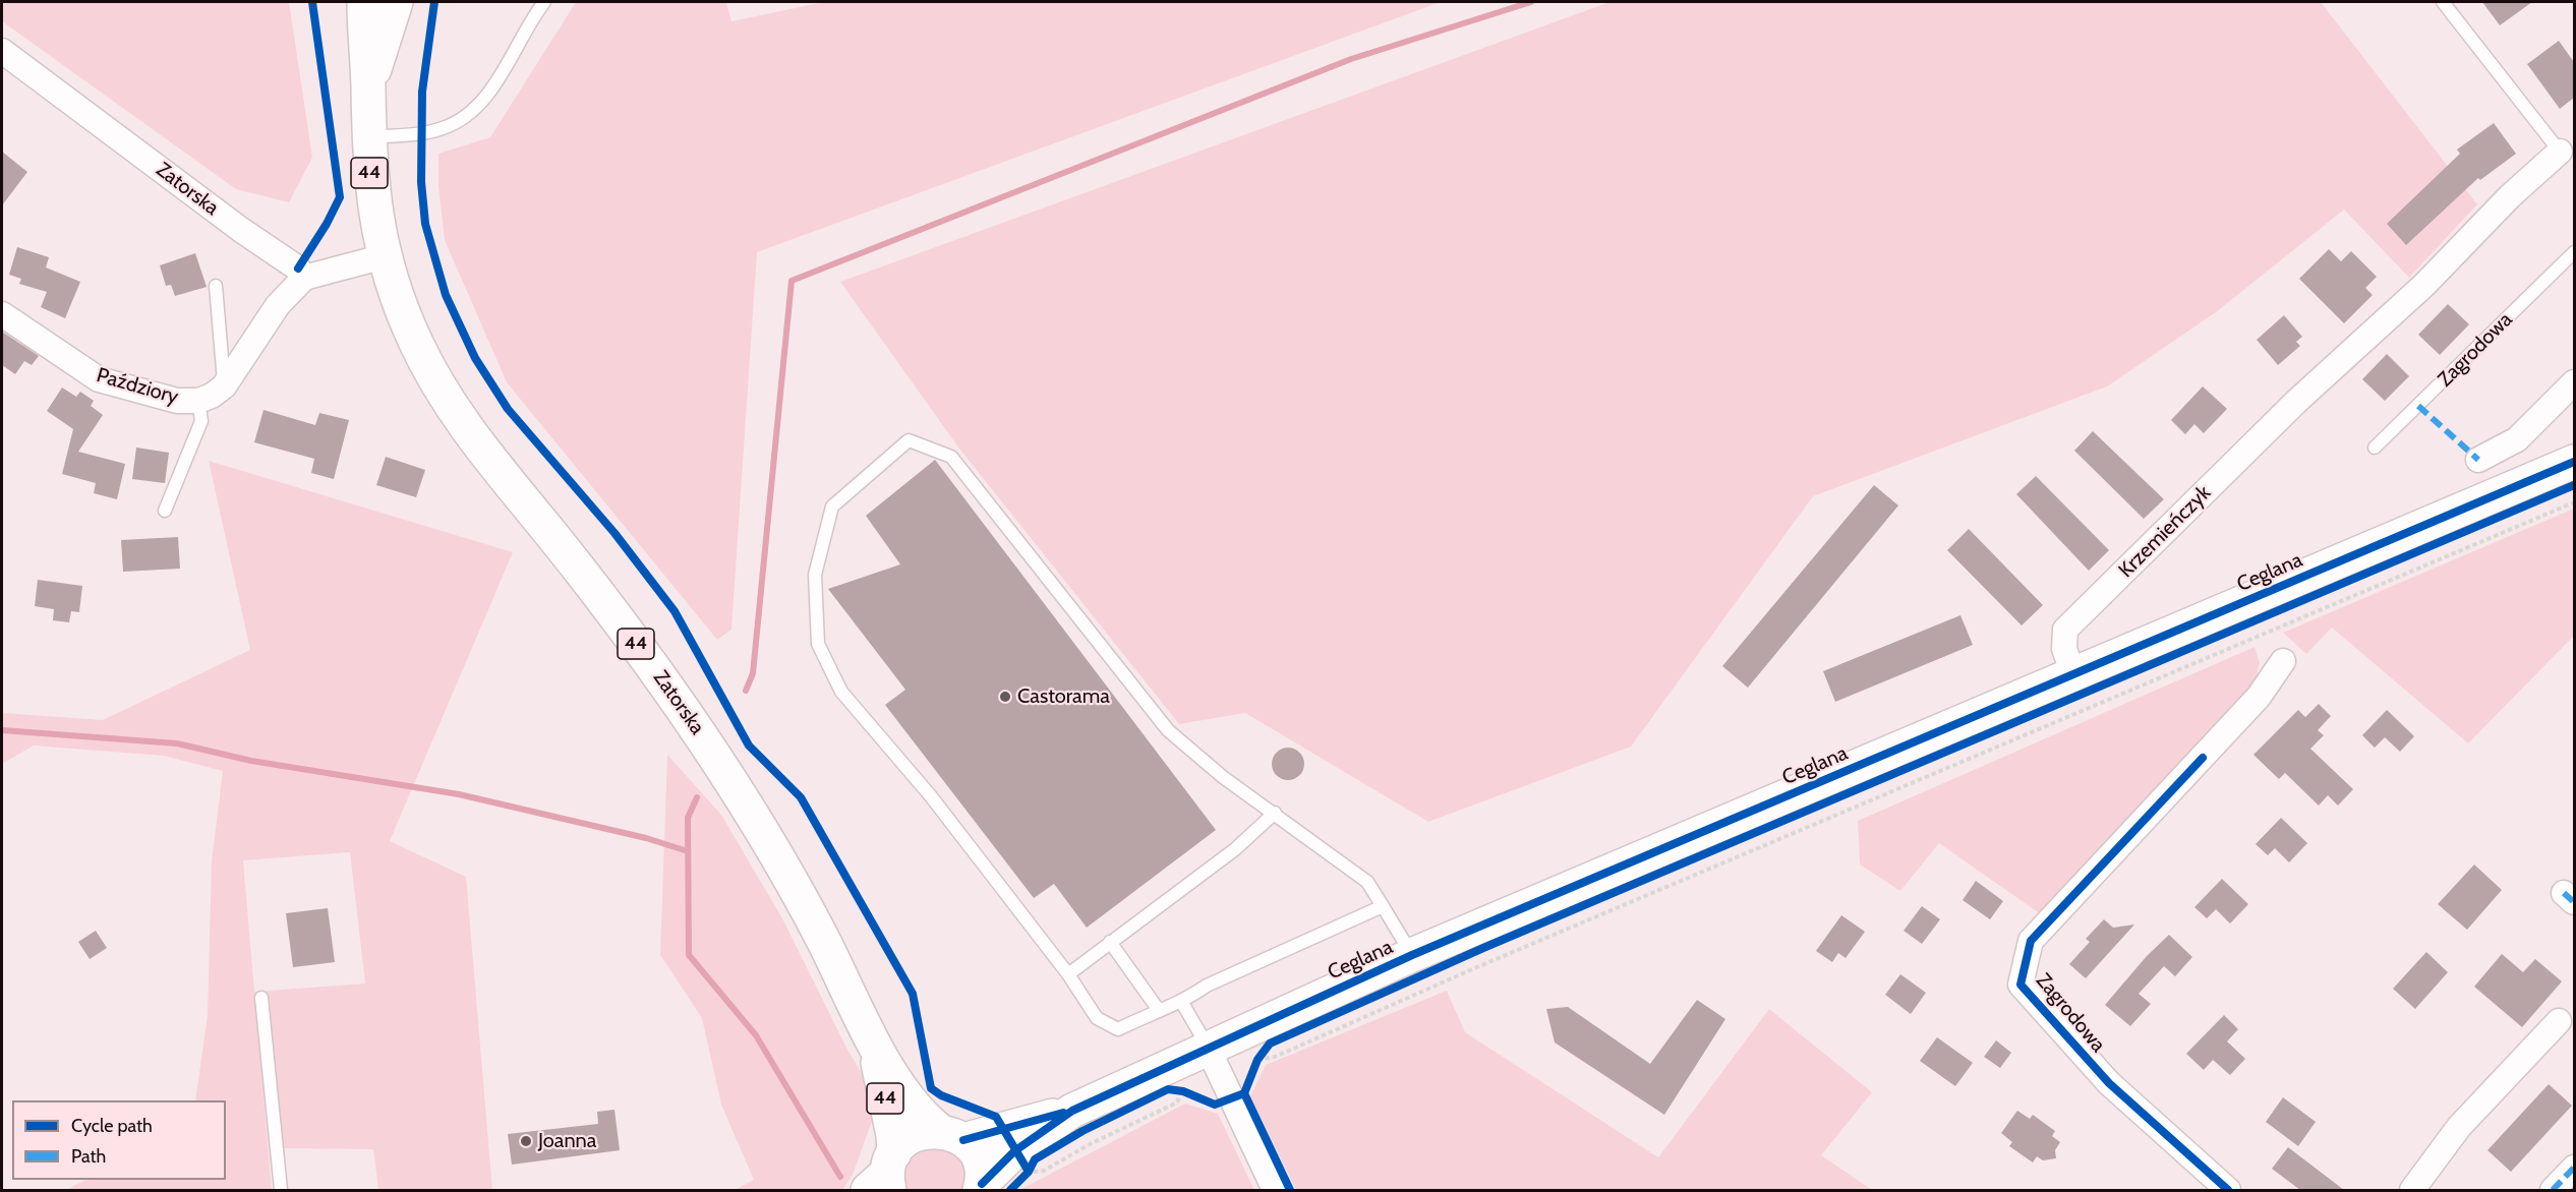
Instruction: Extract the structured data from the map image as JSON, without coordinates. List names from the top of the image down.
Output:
{
  "streets": {
    "street": [
      "44",
      "Zatorska",
      "Zagrodowa",
      "Paździory",
      "Krzemieńczyk",
      "Ceglana"
    ]
  },
  "crossings": [
    ["44", "Zatorska"],
    ["44", "Ceglana"],
    ["Zatorska", "Paździory"],
    ["Zatorska", "Ceglana"],
    ["Krzemieńczyk", "Ceglana"]
  ],
  "places": ["Castorama", "Joanna"],
  "legend": ["Cycle path", "Path"]
}
